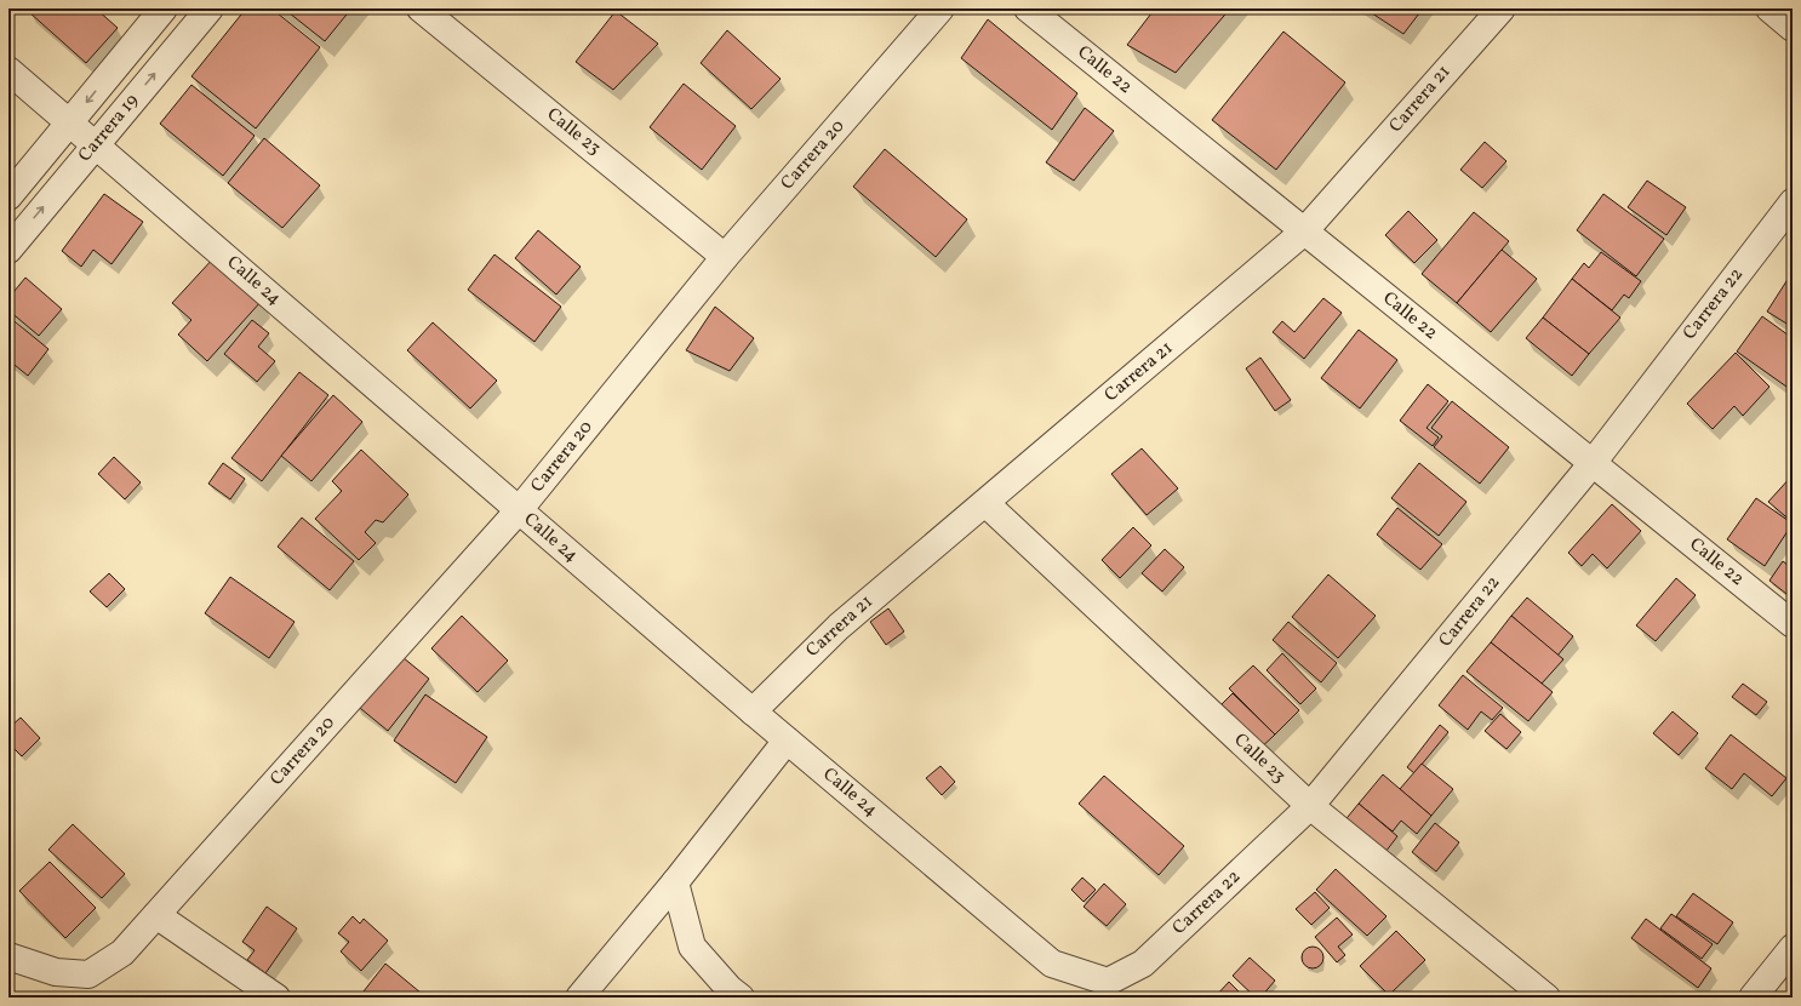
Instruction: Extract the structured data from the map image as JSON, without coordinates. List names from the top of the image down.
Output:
{
  "streets": {
    "street": [
      "Calle 22",
      "Carrera 21",
      "Carrera 19",
      "Calle 23",
      "Carrera 20",
      "Calle 24",
      "Carrera 22"
    ]
  },
  "crossings": [
    ["Calle 22", "Carrera 21"],
    ["Calle 22", "Carrera 22"],
    ["Carrera 21", "Calle 23"],
    ["Carrera 21", "Calle 24"],
    ["Carrera 19", "Calle 24"],
    ["Calle 23", "Carrera 20"],
    ["Calle 23", "Carrera 22"],
    ["Carrera 20", "Calle 24"],
    ["Calle 24", "Carrera 22"]
  ]
}
